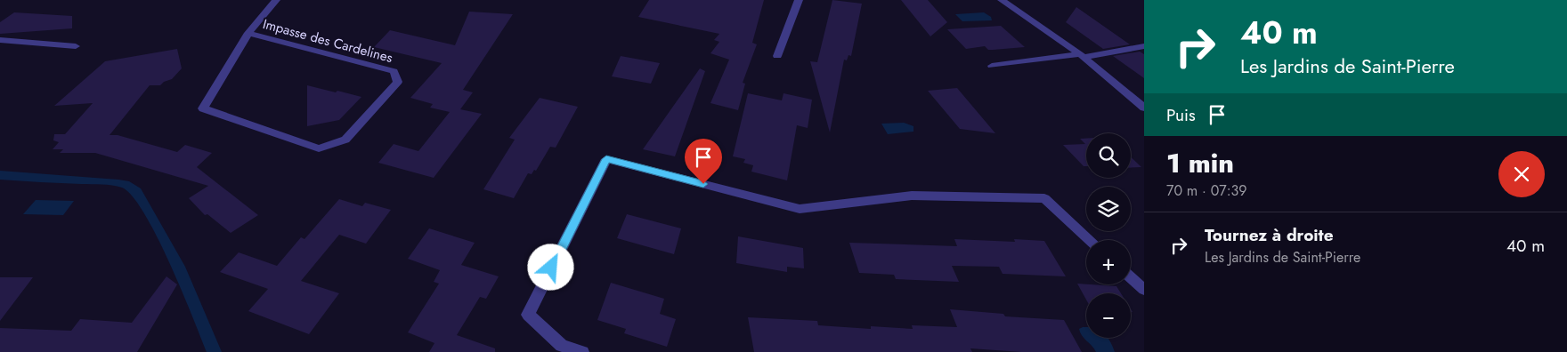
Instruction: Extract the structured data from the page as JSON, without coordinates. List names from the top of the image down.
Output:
{
  "streets": {
    "street": ["Impasse des Cardelines"]
  },
  "page": {
    "turn": ["40 m", "Les Jardins de Saint-Pierre"],
    "then": "Puis",
    "map_buttons": ["+", "−"],
    "heading": ["1 min", "70 m · 07:39"],
    "list": [
      {
        "name": "Tournez à droite",
        "note": "Les Jardins de Saint-Pierre",
        "value": "40 m"
      }
    ]
  }
}
